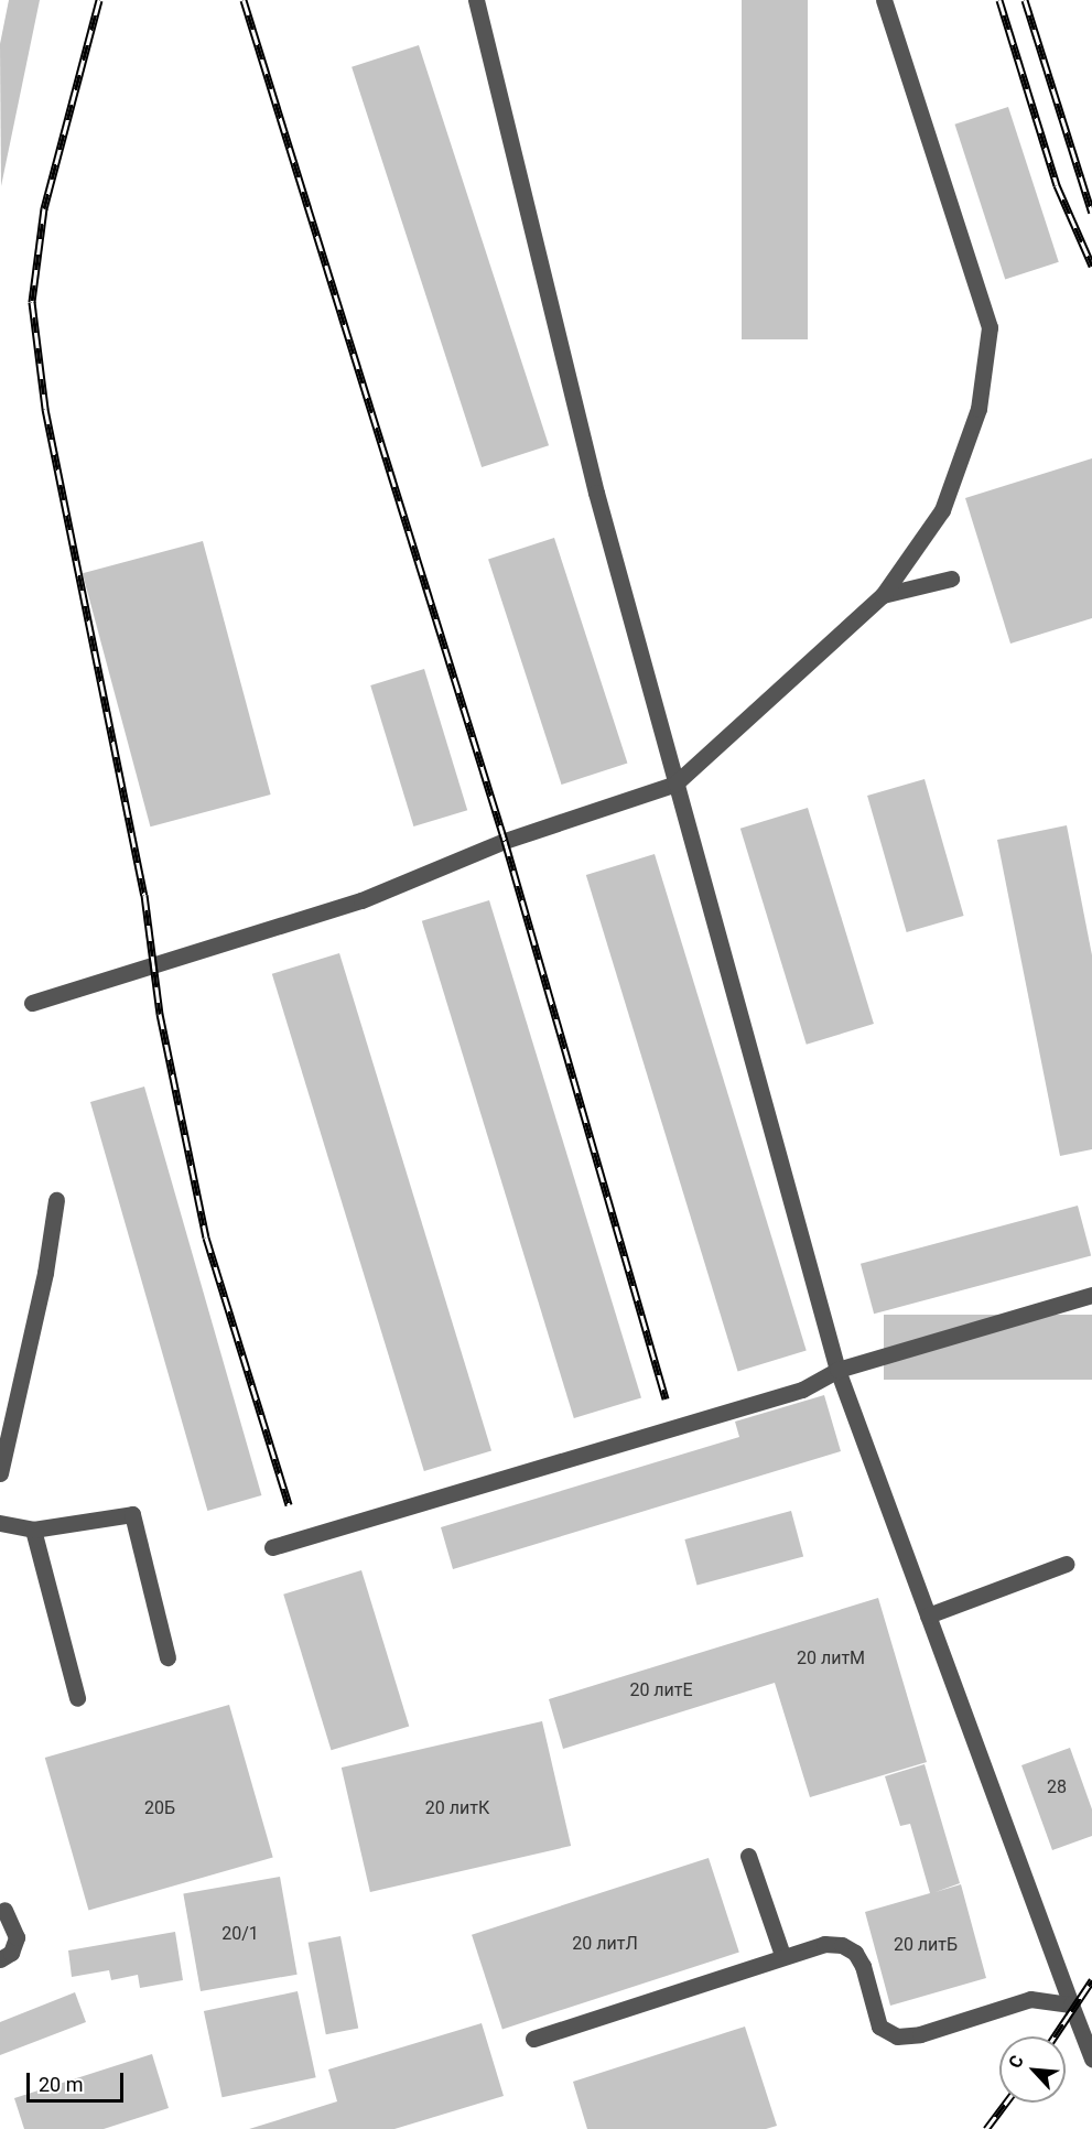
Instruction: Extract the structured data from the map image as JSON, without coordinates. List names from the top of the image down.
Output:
{
  "house_numbers": [
    "20 литМ",
    "20 литЕ",
    "28",
    "20Б",
    "20 литК",
    "20/1",
    "20 литЛ",
    "20 литБ"
  ],
  "scale_bar": "20 m",
  "north": "top left"
}
